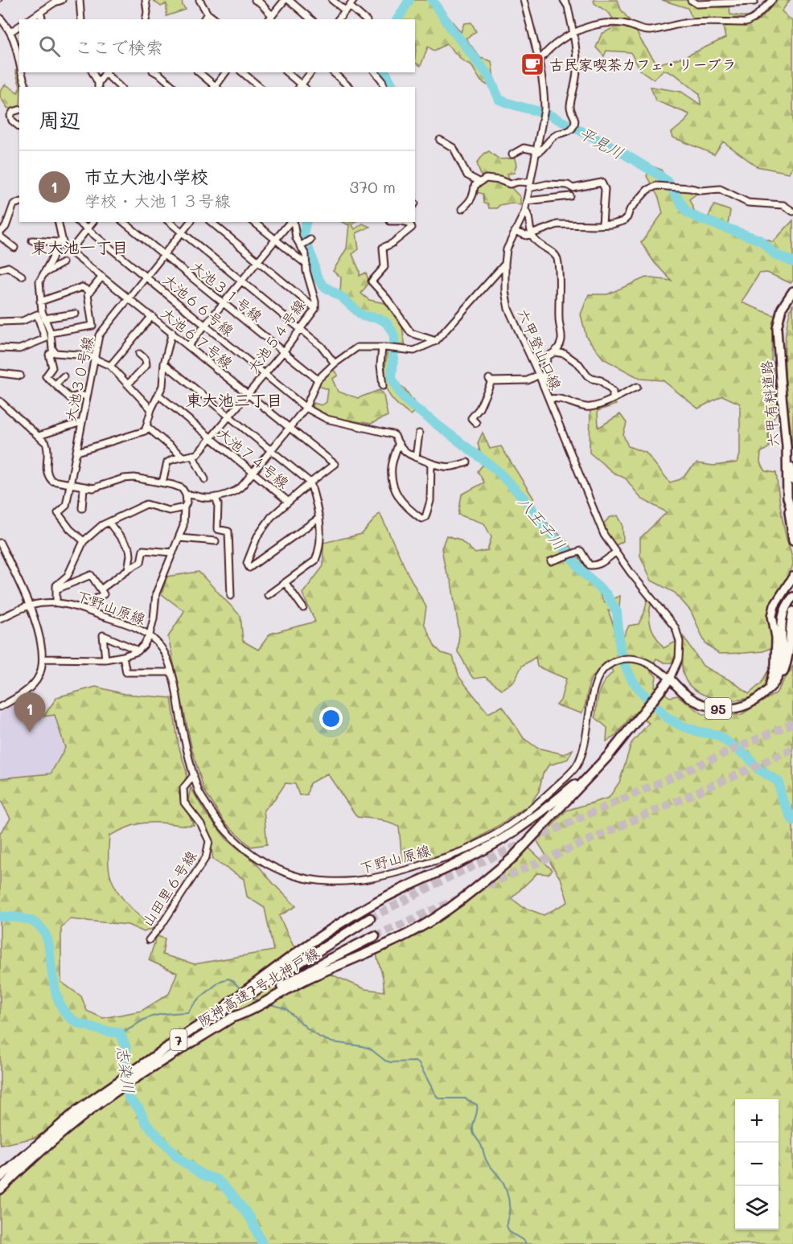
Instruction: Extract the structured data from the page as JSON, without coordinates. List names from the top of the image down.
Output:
{
  "streets": {
    "highway": ["阪神高速7号北神戸線", "7"],
    "main road": ["六甲有料道路", "95"],
    "street": [
      "大池３１号線",
      "大池６６号線",
      "大池５４号線",
      "大池６７号線",
      "六甲登山口線",
      "大池３０号線",
      "大池７４号線",
      "下野山原線",
      "山田里６号線"
    ]
  },
  "crossings": [
    ["大池３１号線", "大池５４号線"],
    ["大池３１号線", "大池３０号線"],
    ["大池６６号線", "大池５４号線"],
    ["大池６６号線", "大池３０号線"],
    ["大池５４号線", "大池６７号線"],
    ["大池５４号線", "大池７４号線"],
    ["大池６７号線", "大池３０号線"],
    ["六甲登山口線", "下野山原線"],
    ["六甲登山口線", "95"],
    ["下野山原線", "95"],
    ["下野山原線", "山田里６号線"]
  ],
  "districts": ["東大池一丁目", "東大池三丁目"],
  "water": ["平見川", "八王子川", "志染川"],
  "places": {
    "cafe": ["古民家喫茶カフェ・リーブラ"]
  },
  "page": {
    "search": "ここで検索",
    "heading": "周辺",
    "list": [
      {
        "mark": "1",
        "name": "市立大池小学校",
        "note": "学校 · 大池１３号線",
        "value": "370 m"
      }
    ],
    "pins": "1",
    "map_buttons": ["+", "−"]
  }
}
